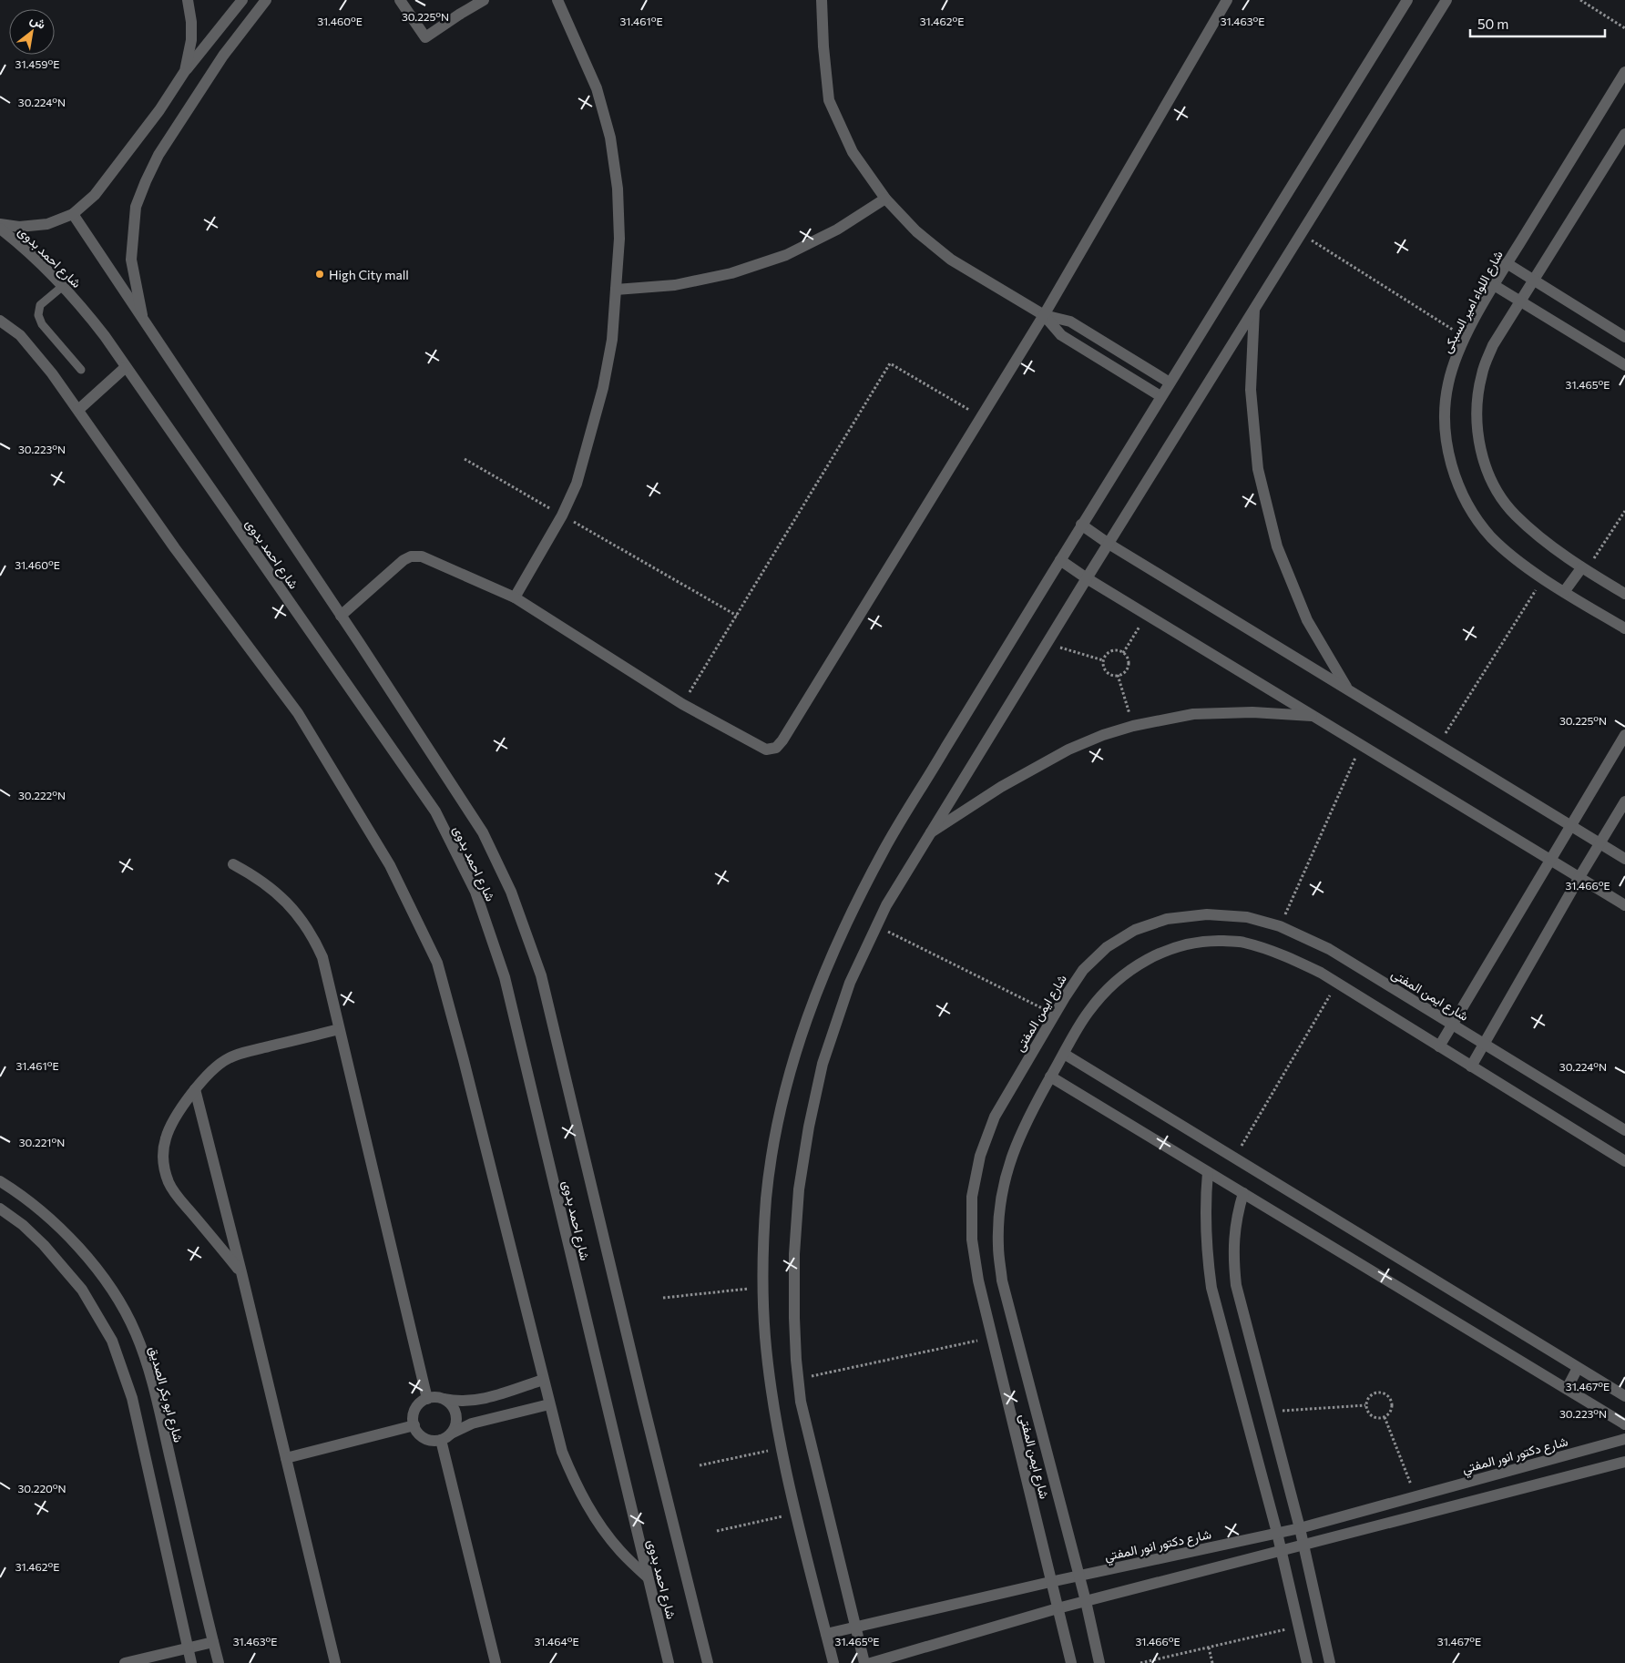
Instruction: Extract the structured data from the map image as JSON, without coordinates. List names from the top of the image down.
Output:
{
  "streets": {
    "street": [
      "شارع احمد بدوى",
      "شارع اللواء امير السبكى",
      "شارع ايمن المفتى",
      "شارع ابو بكر الصديق",
      "شارع دكتور انور المفتي"
    ]
  },
  "crossings": [
    ["شارع ايمن المفتى", "شارع دكتور انور المفتي"]
  ],
  "places": ["High City mall"],
  "scale_bar": "50 m",
  "north": "top right",
  "coordinates": [
    "30.225°N",
    "31.460°E",
    "31.461°E",
    "31.462°E",
    "31.463°E",
    "31.459°E",
    "30.224°N",
    "31.465°E",
    "30.223°N",
    "30.222°N",
    "31.466°E",
    "30.221°N",
    "31.467°E",
    "30.220°N",
    "31.464°E"
  ]
}
